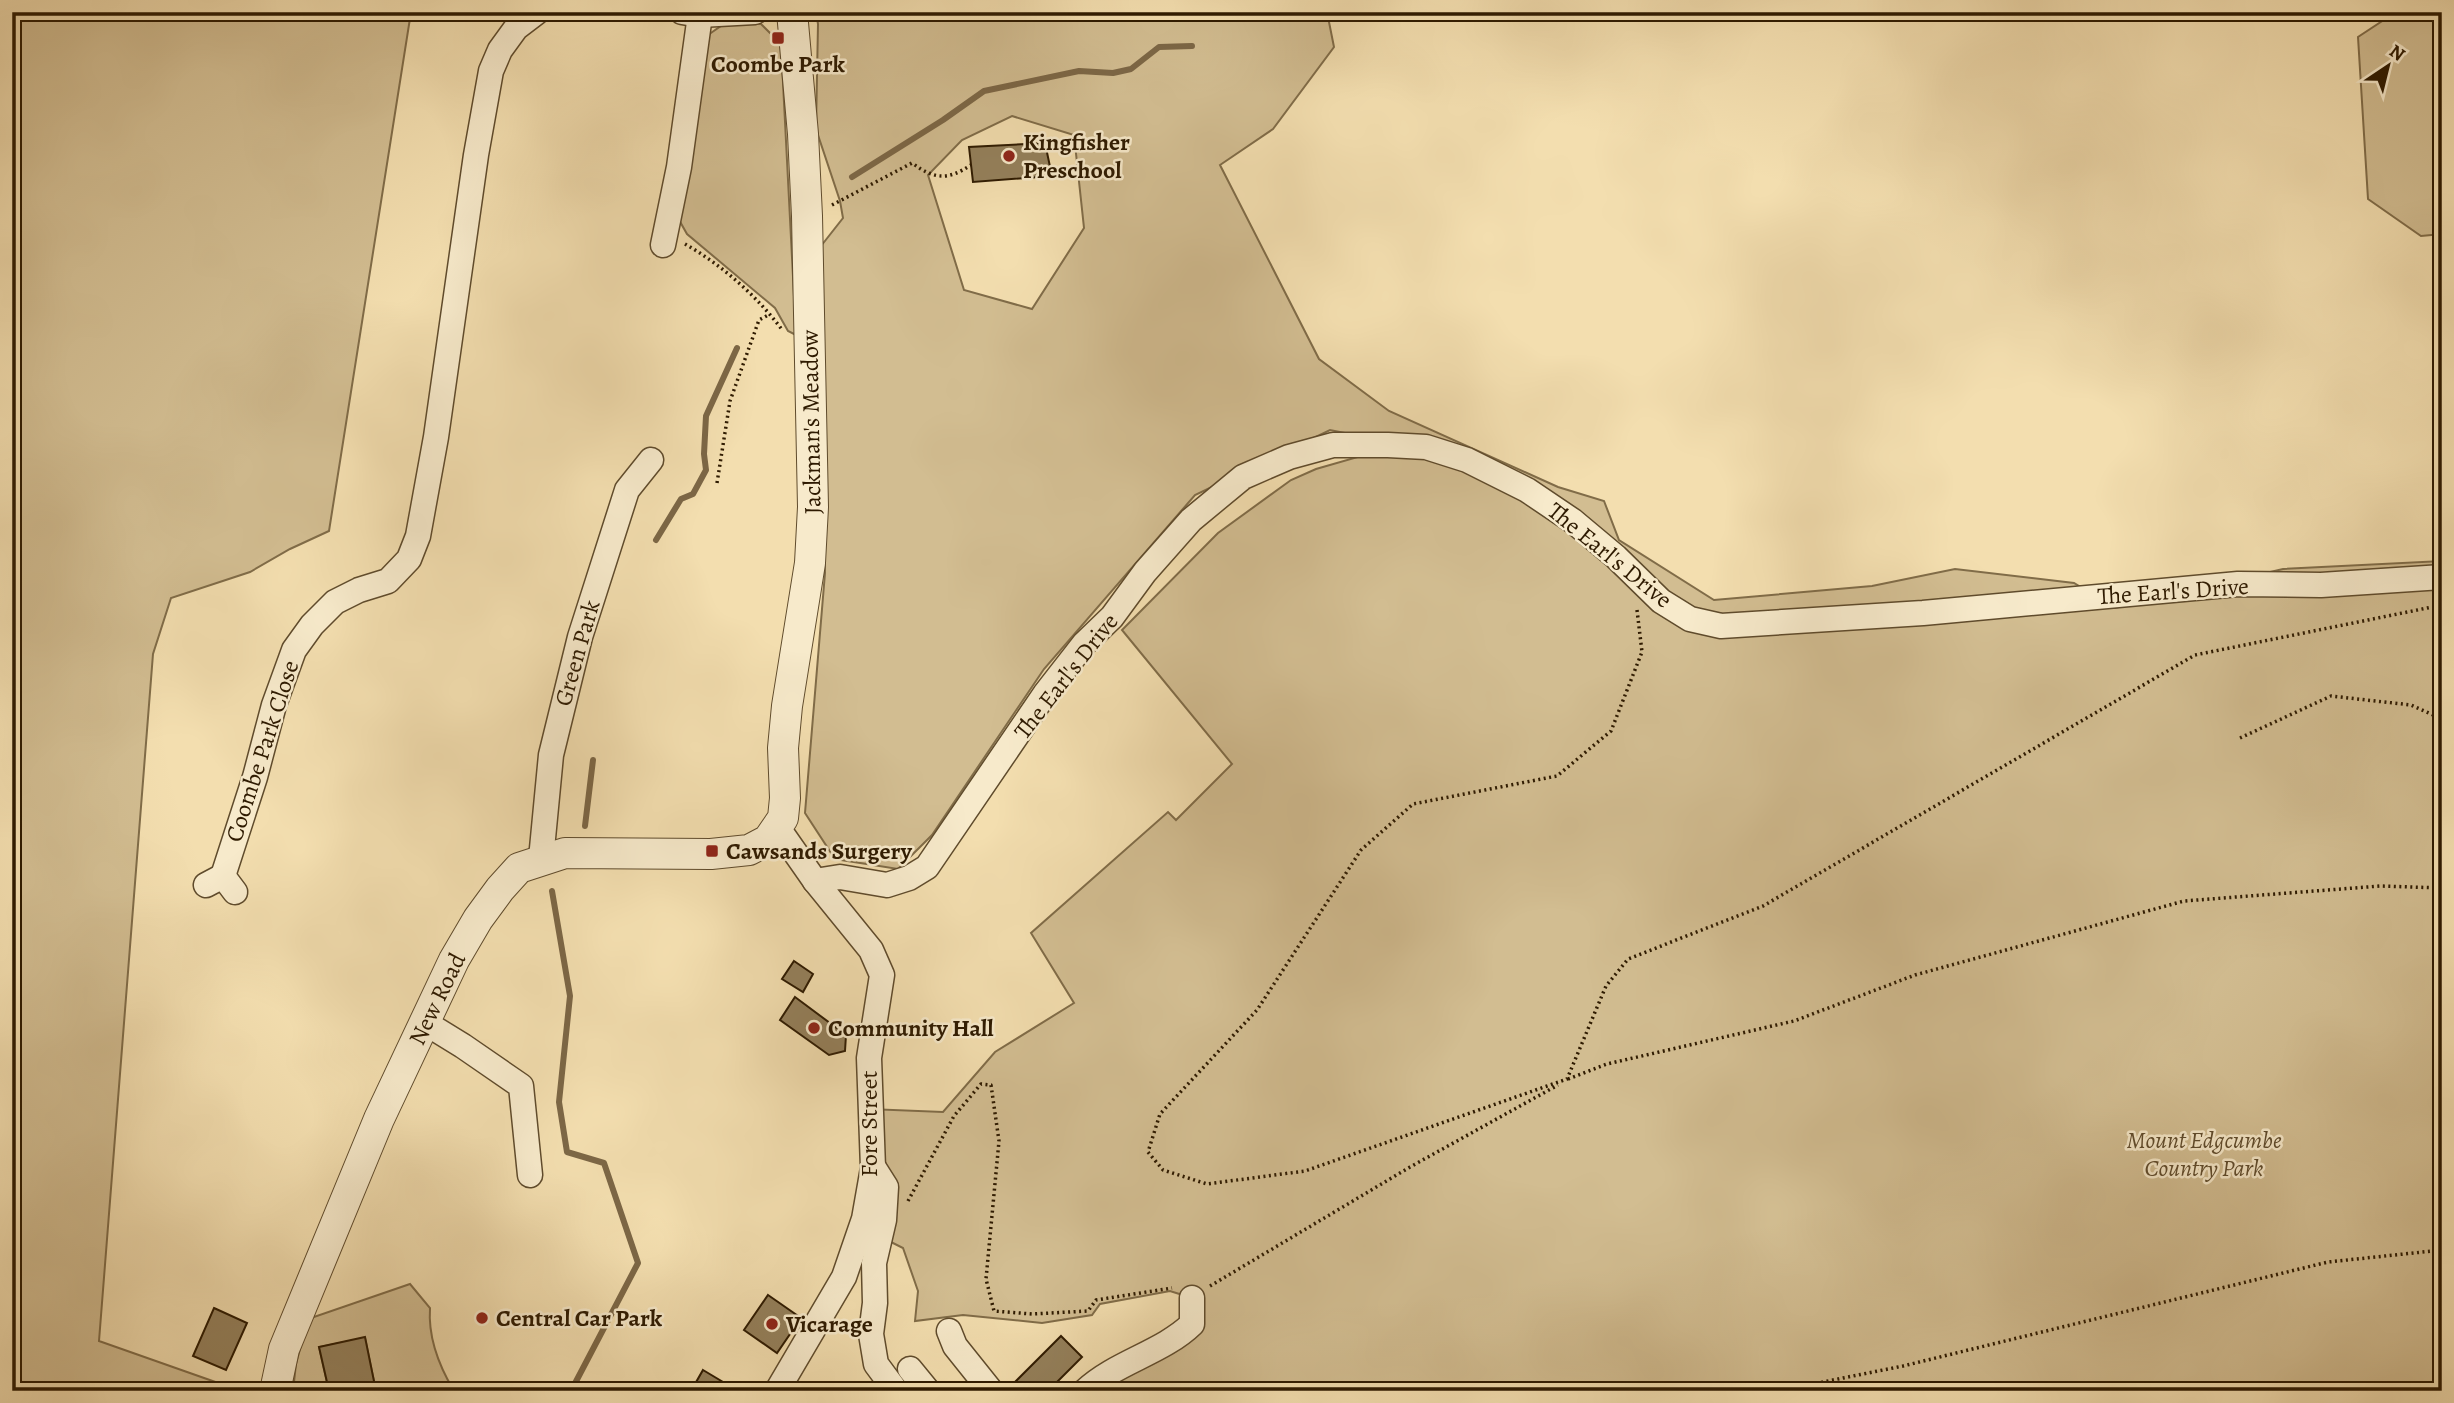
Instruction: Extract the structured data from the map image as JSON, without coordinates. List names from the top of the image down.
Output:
{
  "streets": {
    "street": [
      "Jackman's Meadow",
      "The Earl's Drive",
      "Green Park",
      "Coombe Park Close",
      "New Road",
      "Fore Street"
    ]
  },
  "crossings": [
    ["Jackman's Meadow", "New Road"],
    ["Jackman's Meadow", "Fore Street"],
    ["The Earl's Drive", "Fore Street"],
    ["Green Park", "New Road"],
    ["New Road", "Fore Street"]
  ],
  "parks": ["Mount Edgcumbe Country Park"],
  "places": {
    "transit": ["Coombe Park", "Cawsands Surgery"],
    "other": [
      "Kingfisher Preschool",
      "Community Hall",
      "Central Car Park",
      "Vicarage"
    ]
  },
  "north": "top right"
}
